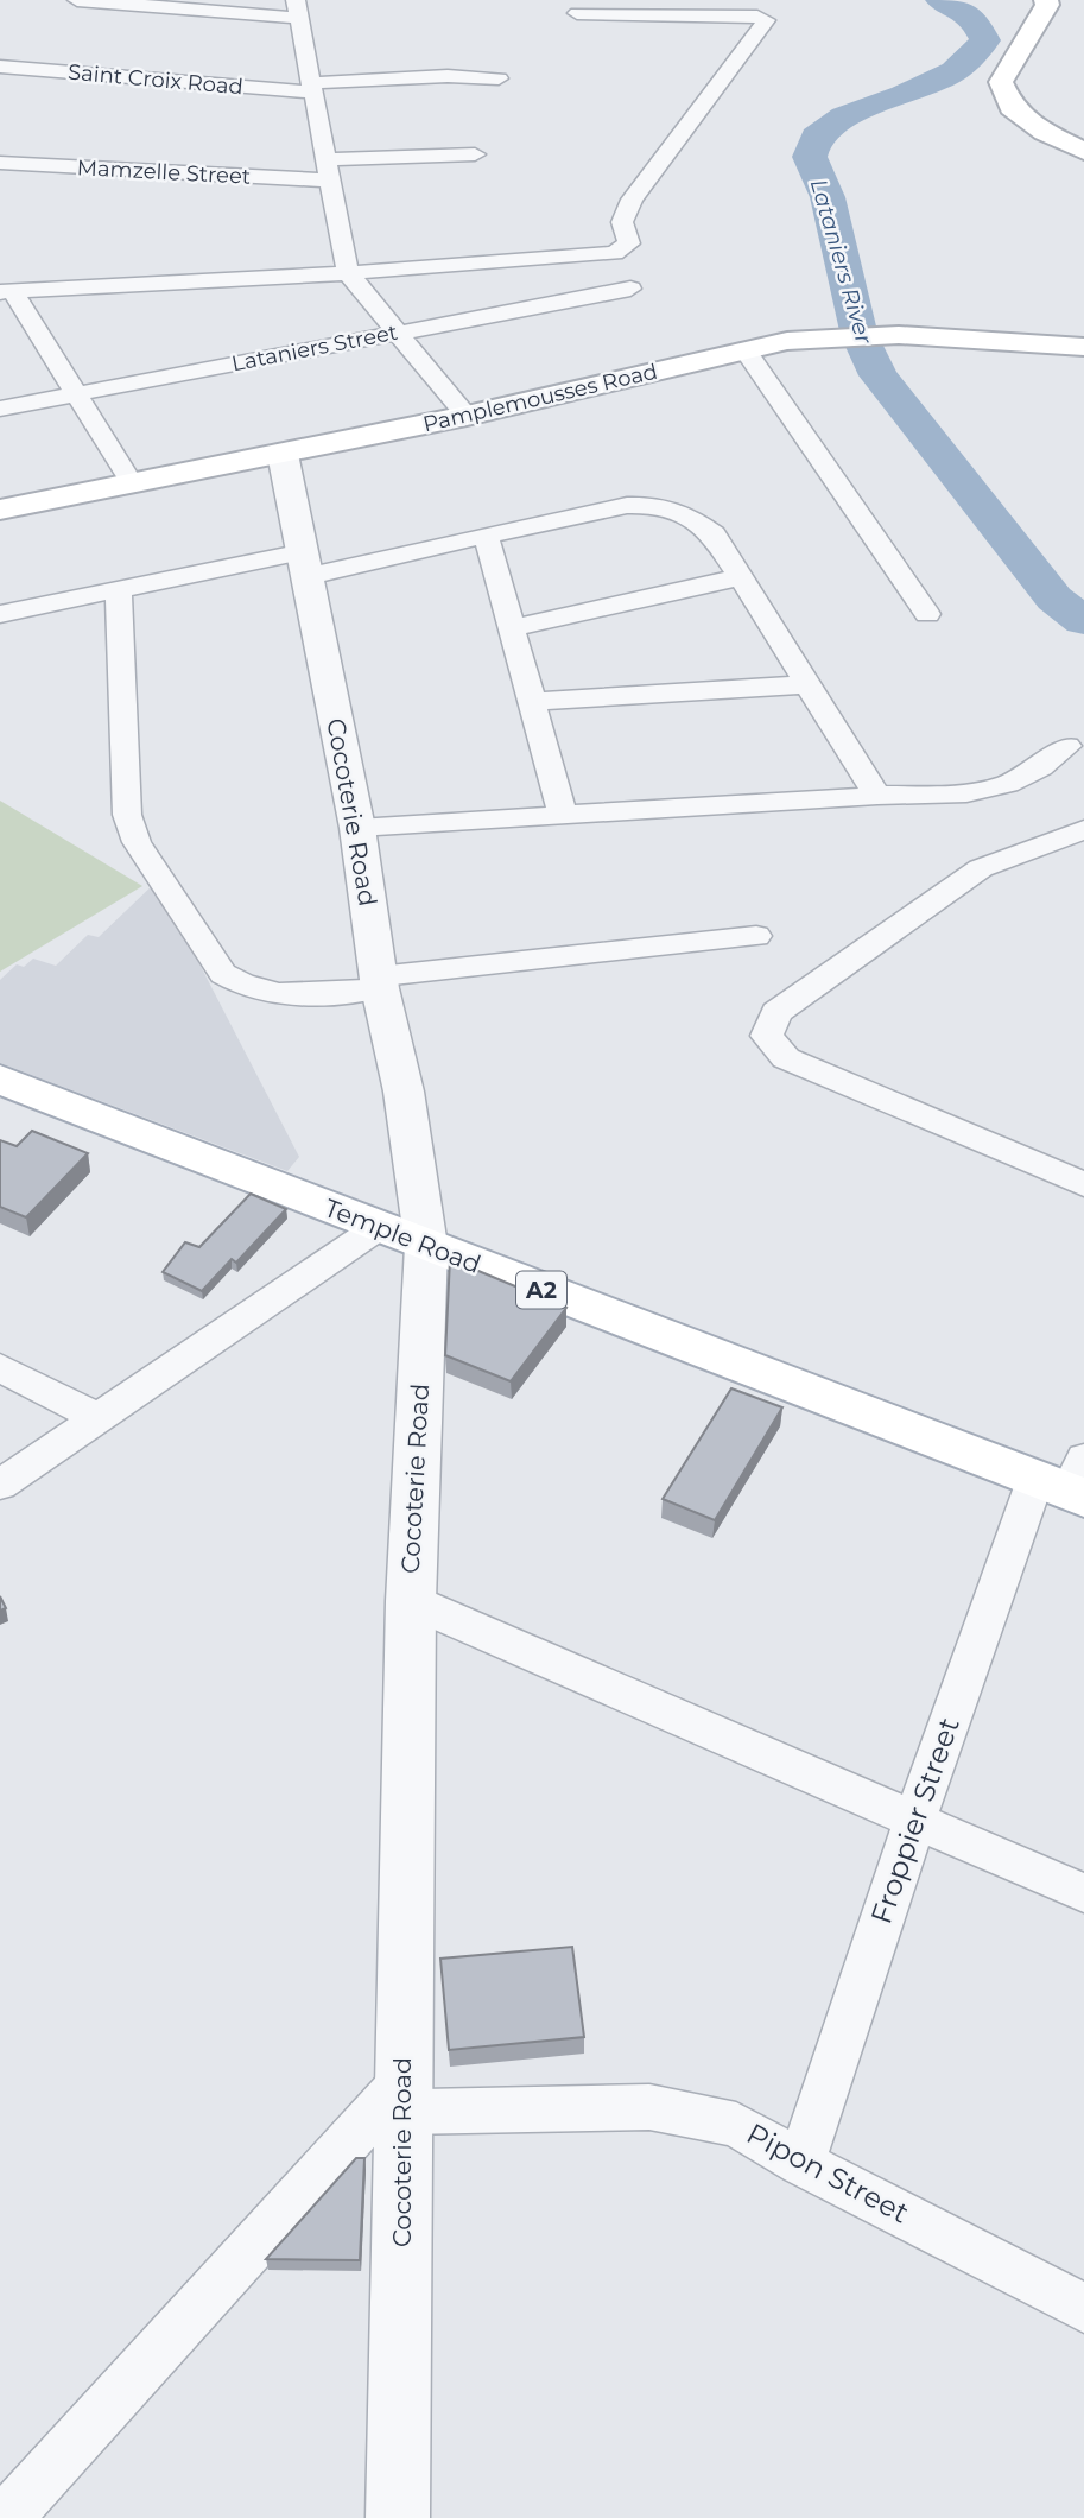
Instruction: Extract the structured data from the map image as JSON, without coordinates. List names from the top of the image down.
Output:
{
  "streets": {
    "main road": ["Pamplemousses Road", "Temple Road", "A2"],
    "street": [
      "Saint Croix Road",
      "Mamzelle Street",
      "Lataniers Street",
      "Cocoterie Road",
      "Froppier Street",
      "Pipon Street"
    ]
  },
  "crossings": [
    ["Pamplemousses Road", "Cocoterie Road"],
    ["Cocoterie Road", "Temple Road"],
    ["Cocoterie Road", "Pipon Street"],
    ["Temple Road", "Froppier Street"],
    ["Froppier Street", "Pipon Street"]
  ],
  "water": ["Lataniers River"]
}
